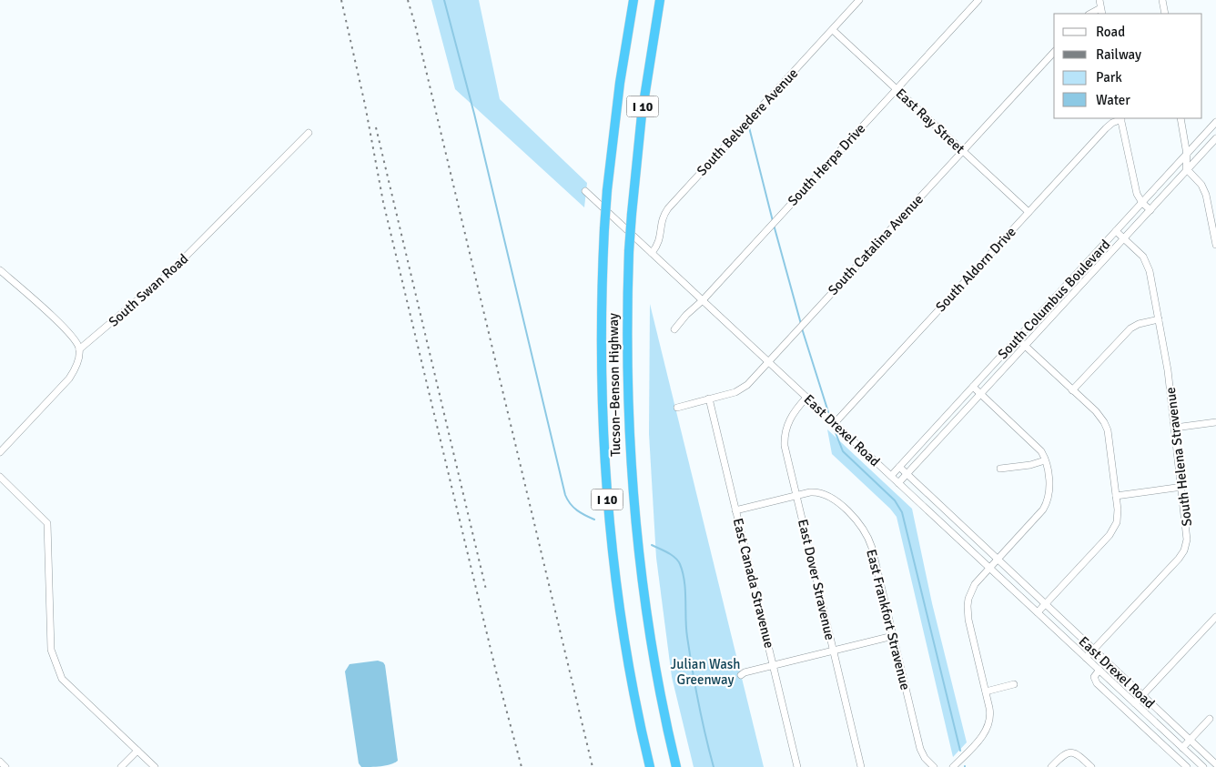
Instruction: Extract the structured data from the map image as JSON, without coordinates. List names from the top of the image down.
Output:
{
  "streets": {
    "highway": ["I 10", "Tucson–Benson Highway"],
    "street": [
      "East Ray Street",
      "South Belvedere Avenue",
      "South Herpa Drive",
      "South Catalina Avenue",
      "South Aldorn Drive",
      "South Swan Road",
      "South Columbus Boulevard",
      "East Drexel Road",
      "South Helena Stravenue",
      "East Dover Stravenue",
      "East Canada Stravenue",
      "East Frankfort Stravenue"
    ]
  },
  "crossings": [
    ["East Ray Street", "South Belvedere Avenue"],
    ["East Ray Street", "South Herpa Drive"],
    ["East Ray Street", "South Catalina Avenue"],
    ["East Ray Street", "South Aldorn Drive"],
    ["South Belvedere Avenue", "East Drexel Road"],
    ["South Herpa Drive", "East Drexel Road"],
    ["South Catalina Avenue", "East Drexel Road"],
    ["South Catalina Avenue", "East Canada Stravenue"],
    ["South Aldorn Drive", "East Drexel Road"],
    ["South Columbus Boulevard", "East Drexel Road"],
    ["South Columbus Boulevard", "South Helena Stravenue"],
    ["East Drexel Road", "South Helena Stravenue"],
    ["East Drexel Road", "East Dover Stravenue"],
    ["East Dover Stravenue", "East Frankfort Stravenue"],
    ["East Canada Stravenue", "East Frankfort Stravenue"]
  ],
  "parks": ["Julian Wash Greenway"],
  "legend": [
    "Road",
    "Railway",
    "Park",
    "Water"
  ]
}
